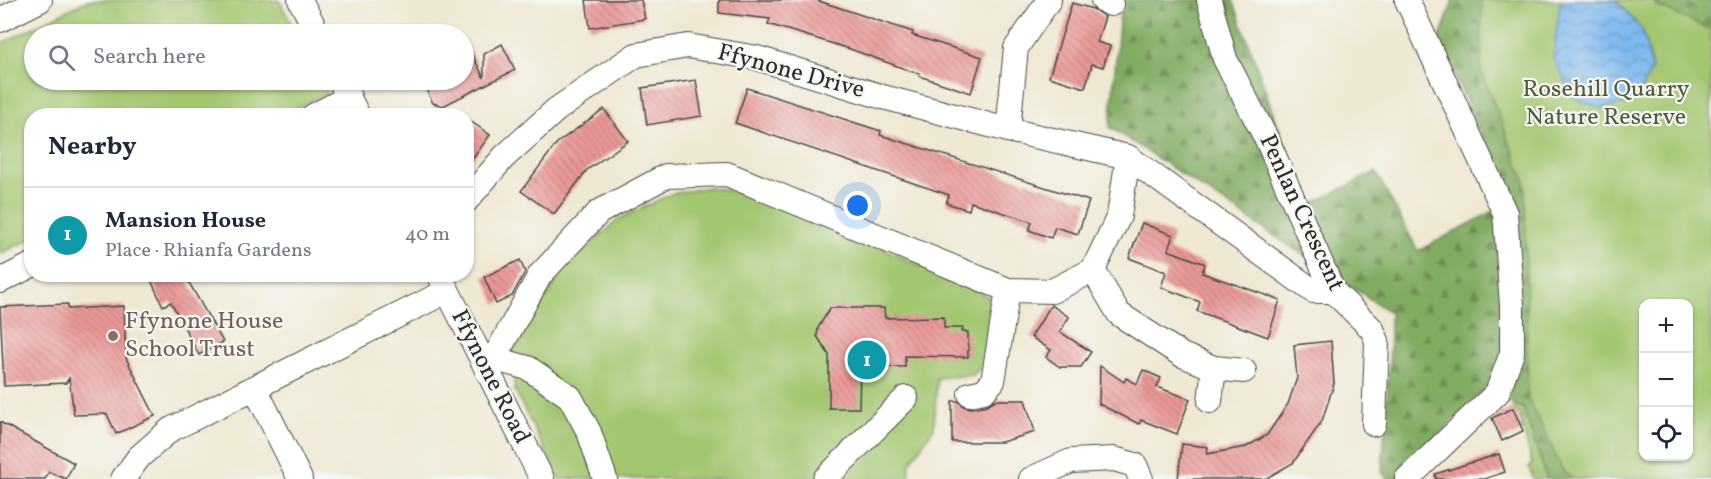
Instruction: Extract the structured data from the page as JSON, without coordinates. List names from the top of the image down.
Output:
{
  "streets": {
    "street": ["Ffynone Drive", "Penlan Crescent", "Ffynone Road"]
  },
  "parks": ["Rosehill Quarry Nature Reserve"],
  "places": ["Ffynone House School Trust"],
  "page": {
    "search": "Search here",
    "heading": "Nearby",
    "list": [
      {
        "mark": "1",
        "name": "Mansion House",
        "note": "Place · Rhianfa Gardens",
        "value": "40 m"
      }
    ],
    "map_buttons": ["+", "−"],
    "pins": "1"
  }
}
